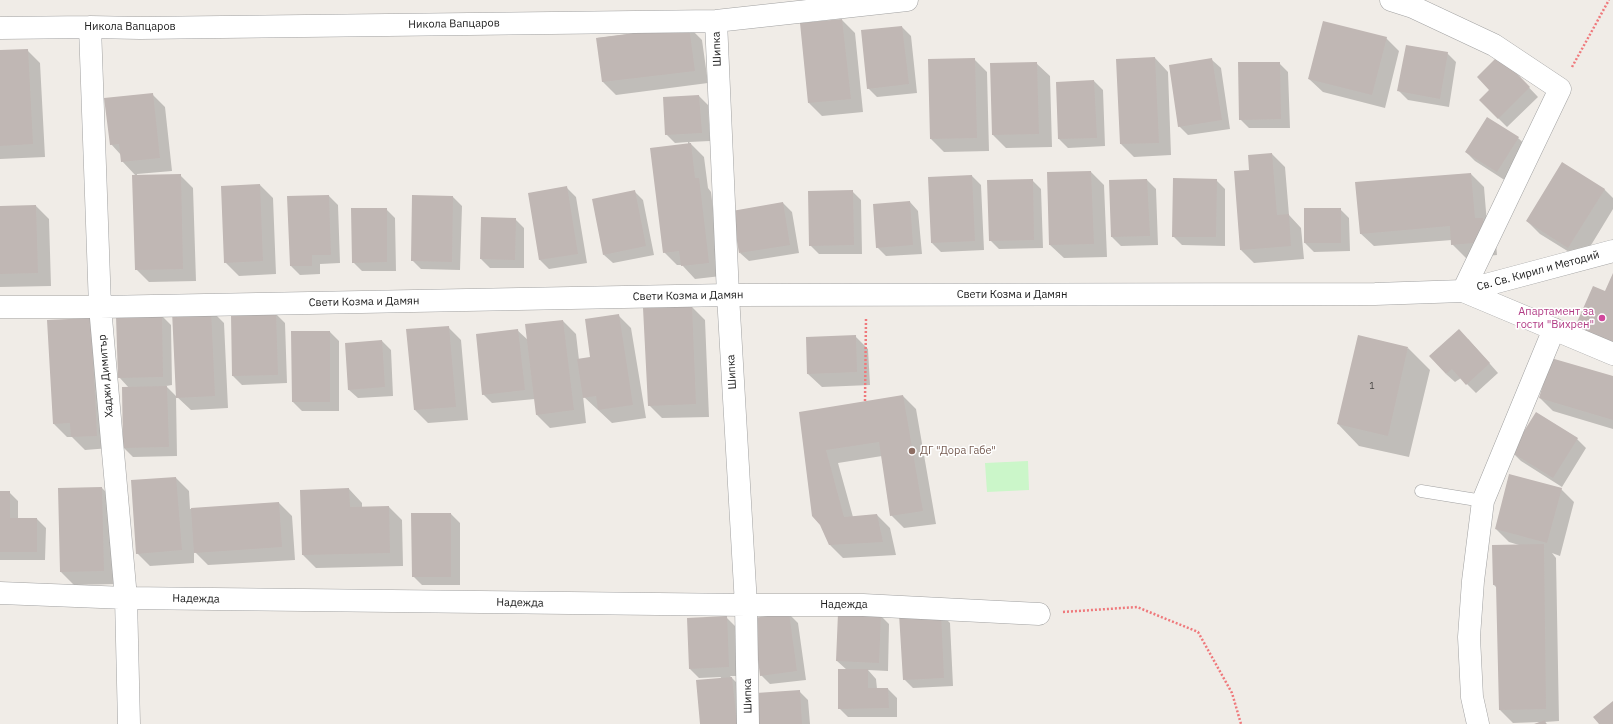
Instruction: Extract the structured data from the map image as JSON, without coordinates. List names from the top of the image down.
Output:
{
  "streets": {
    "street": [
      "Никола Вапцаров",
      "Шипка",
      "Св. Св. Кирил и Методий",
      "Свети Козма и Дамян",
      "Хаджи Димитър",
      "Надежда"
    ]
  },
  "crossings": [
    ["Никола Вапцаров", "Шипка"],
    ["Никола Вапцаров", "Хаджи Димитър"],
    ["Шипка", "Свети Козма и Дамян"],
    ["Шипка", "Надежда"],
    ["Св. Св. Кирил и Методий", "Свети Козма и Дамян"],
    ["Свети Козма и Дамян", "Хаджи Димитър"],
    ["Хаджи Димитър", "Надежда"]
  ],
  "places": ["Апартамент за гости \"Вихрен\"", "ДГ \"Дора Габе\""],
  "house_numbers": ["1"]
}
